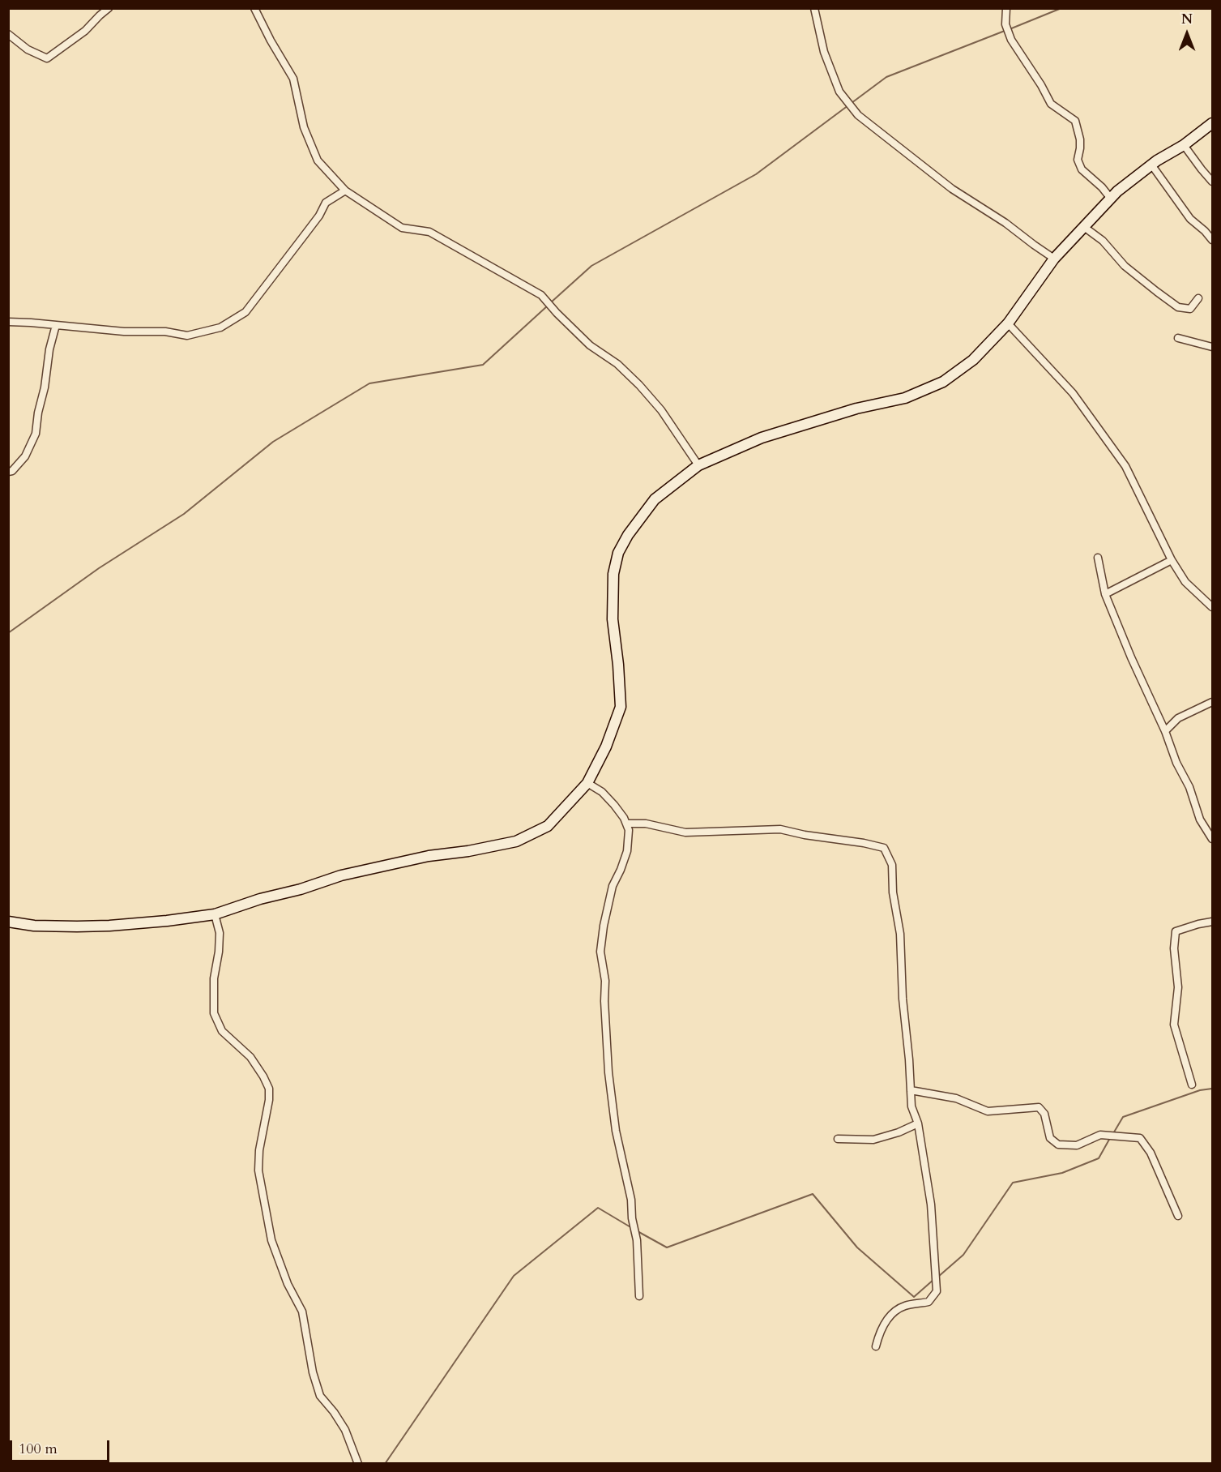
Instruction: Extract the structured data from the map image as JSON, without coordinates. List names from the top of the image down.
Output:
{
  "scale_bar": "100 m",
  "north": "top"
}
